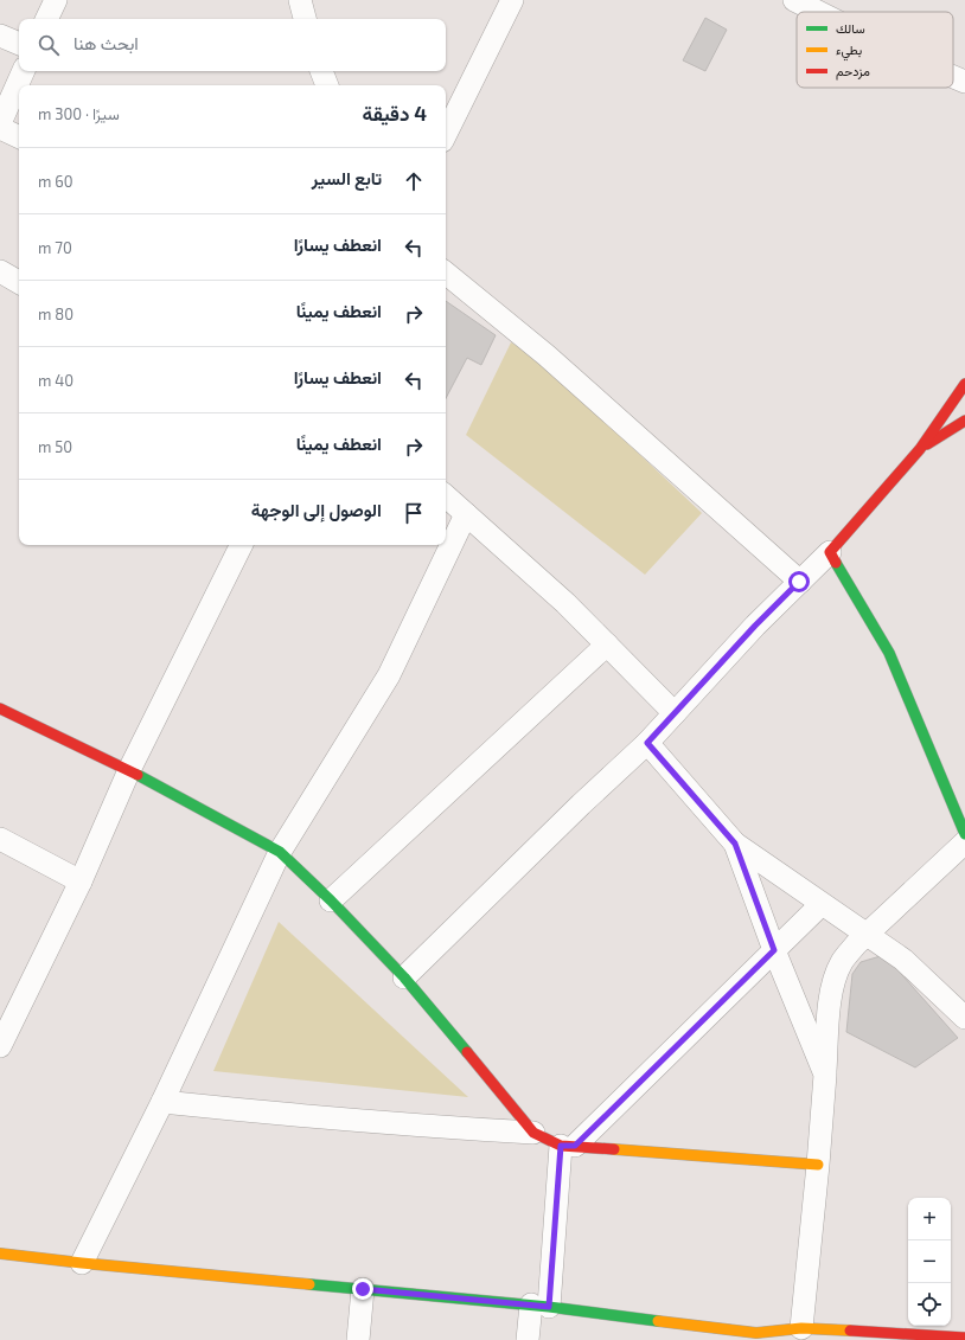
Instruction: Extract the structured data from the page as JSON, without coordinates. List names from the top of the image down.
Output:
{
  "legend": ["سالك", "بطيء", "مزدحم"],
  "page": {
    "search": "ابحث هنا",
    "heading": ["4 دقيقة", "سيرًا · 300 m"],
    "list": [
      ["تابع السير", "60 m"],
      ["انعطف يسارًا", "70 m"],
      ["انعطف يمينًا", "80 m"],
      ["انعطف يسارًا", "40 m"],
      ["انعطف يمينًا", "50 m"],
      "الوصول إلى الوجهة"
    ],
    "map_buttons": ["+", "−"]
  }
}
